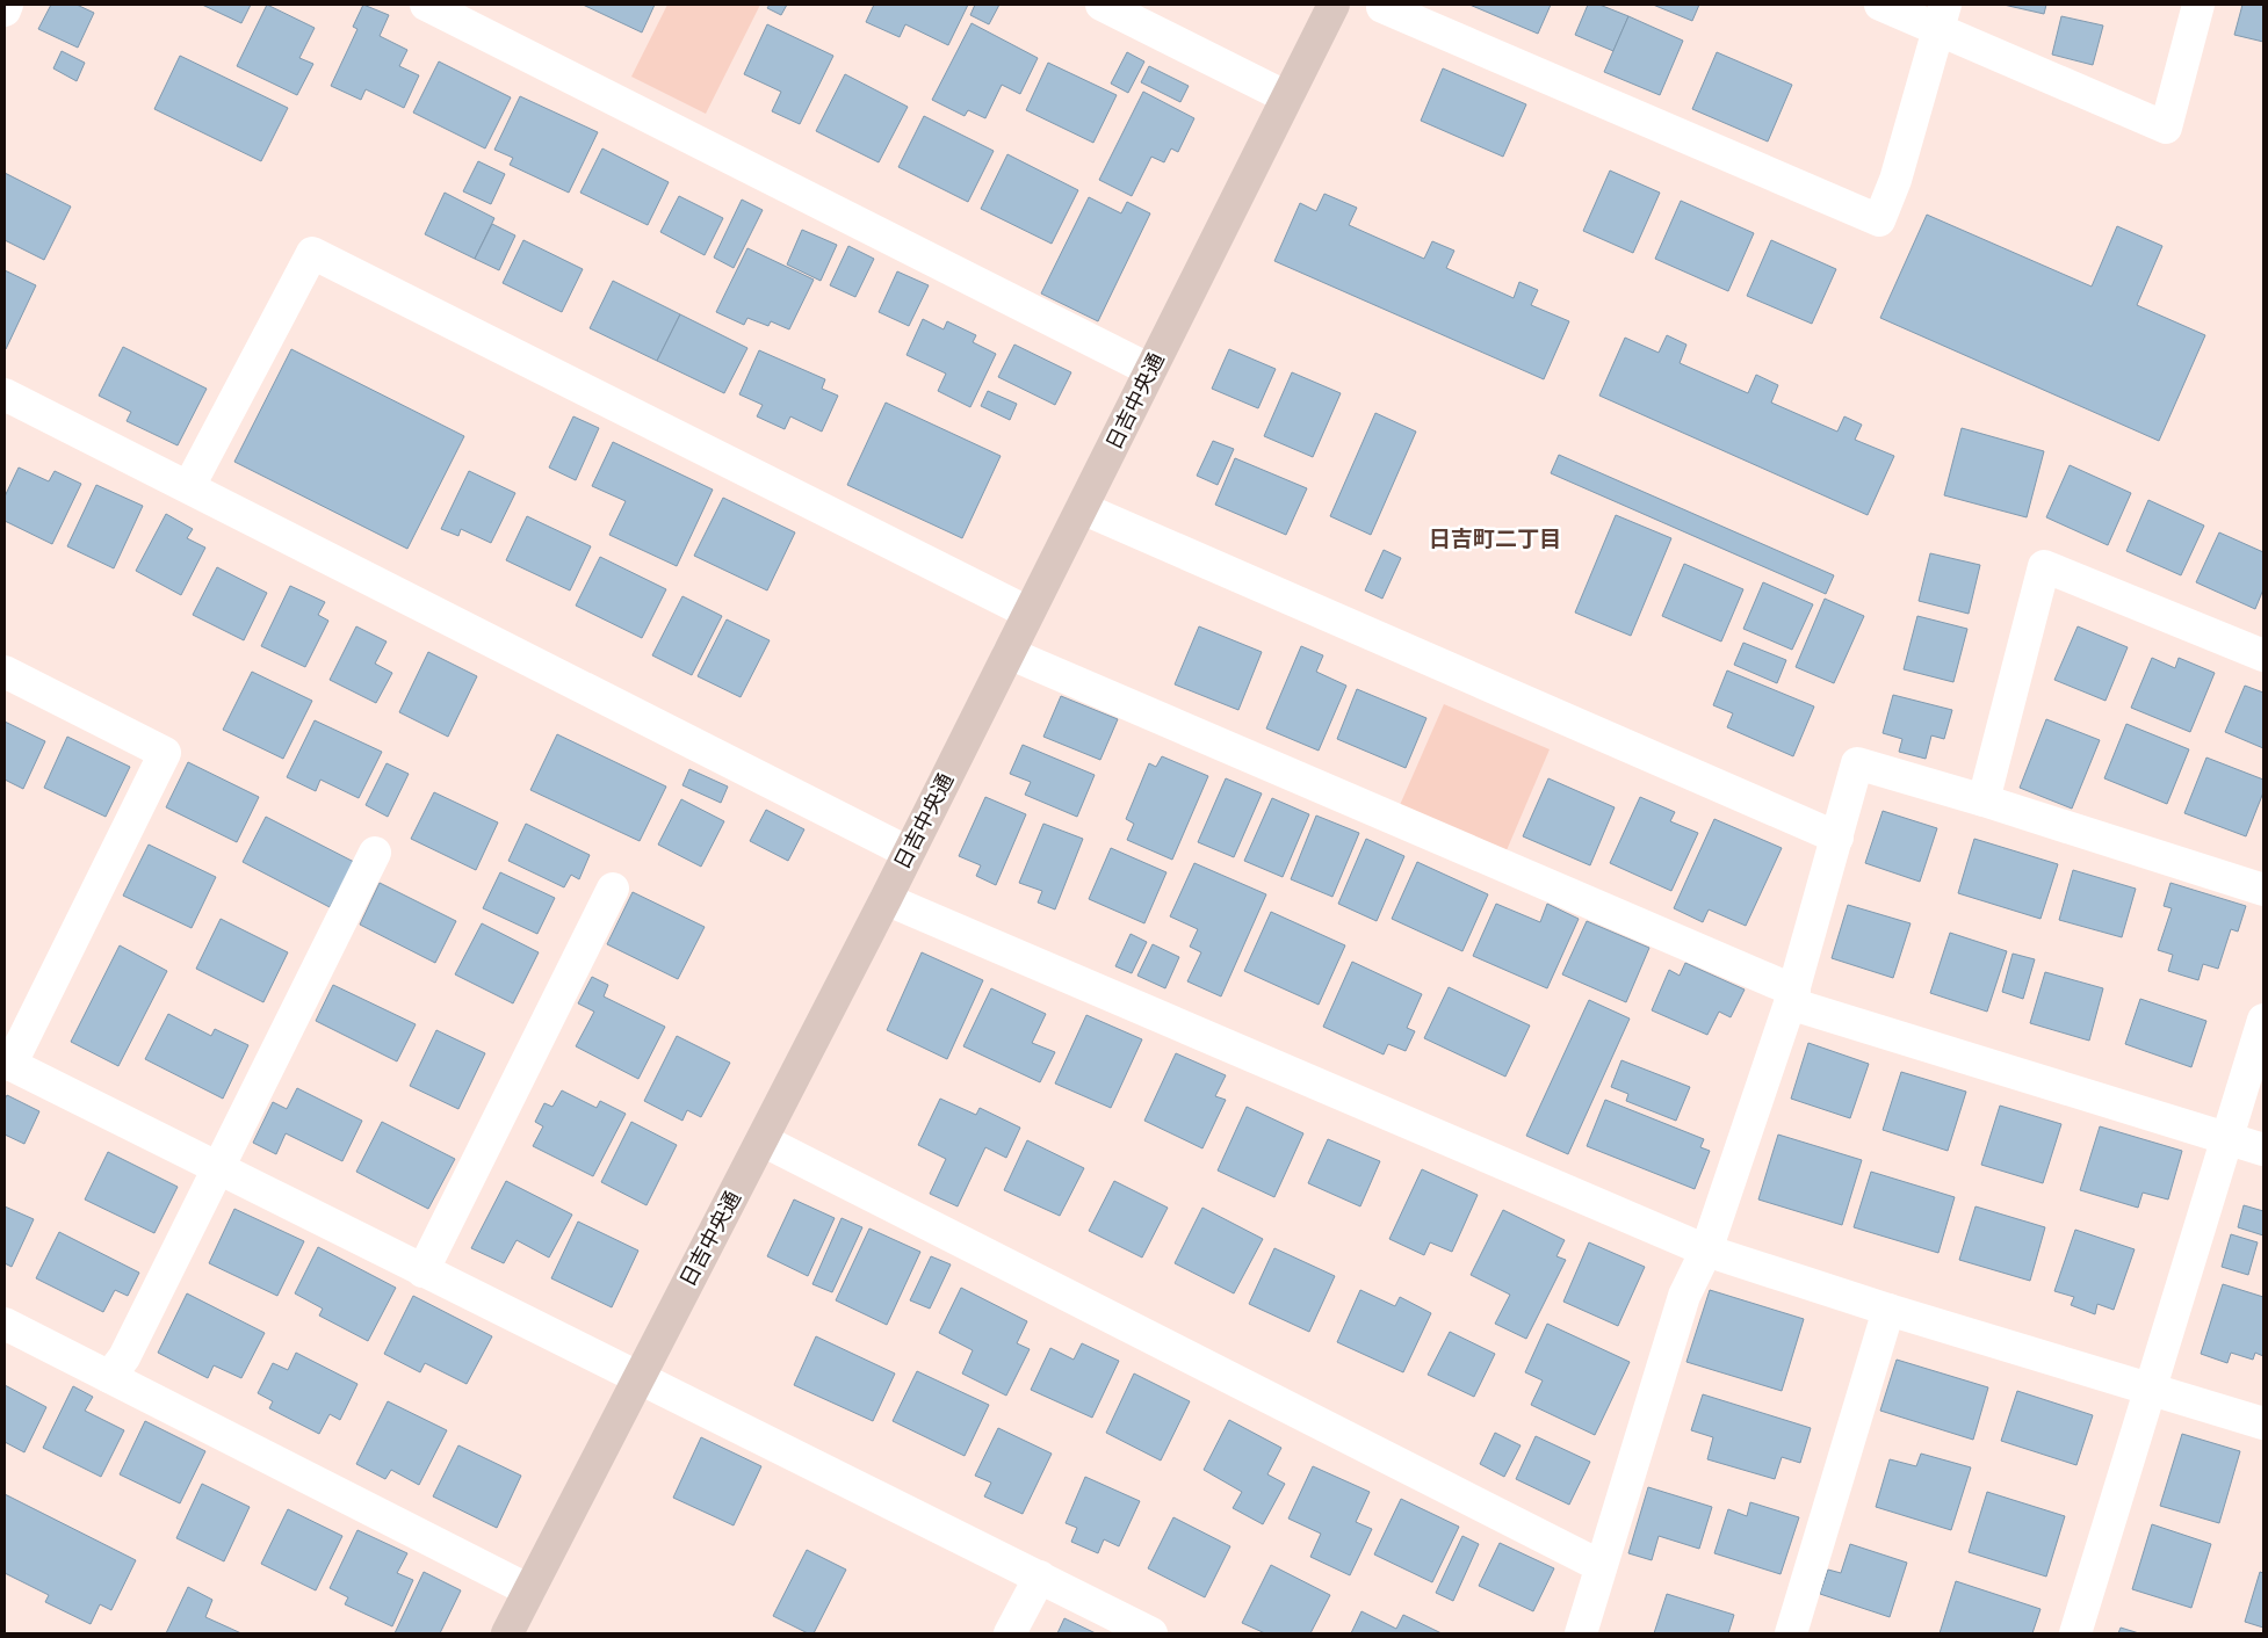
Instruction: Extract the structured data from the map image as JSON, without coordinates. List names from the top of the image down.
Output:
{
  "streets": {
    "street": ["日吉中央通"]
  },
  "districts": ["日吉町二丁目"]
}
